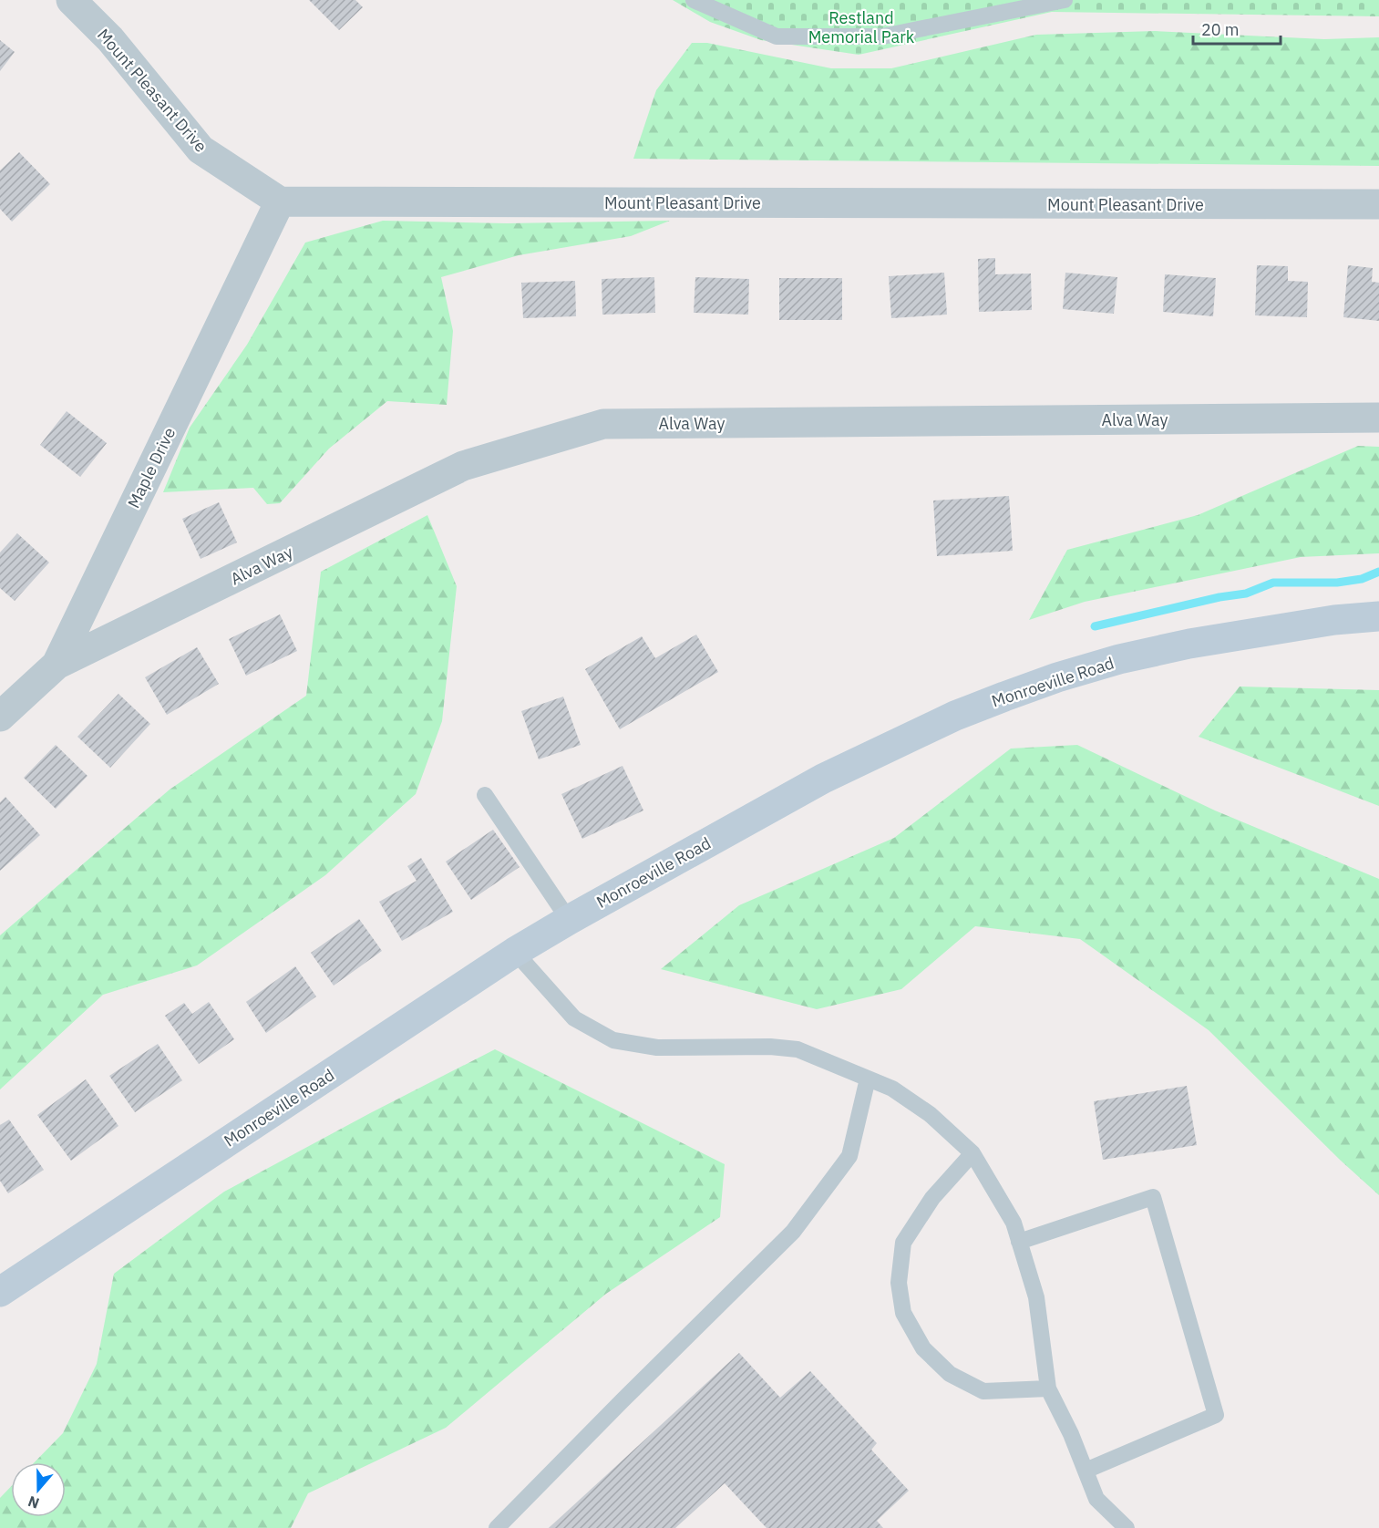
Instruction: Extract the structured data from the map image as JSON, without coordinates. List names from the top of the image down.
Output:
{
  "streets": {
    "main road": ["Monroeville Road"],
    "street": ["Mount Pleasant Drive", "Alva Way", "Maple Drive"]
  },
  "crossings": [
    ["Mount Pleasant Drive", "Maple Drive"],
    ["Alva Way", "Maple Drive"]
  ],
  "parks": ["Restland Memorial Park"],
  "scale_bar": "20 m",
  "north": "bottom"
}
